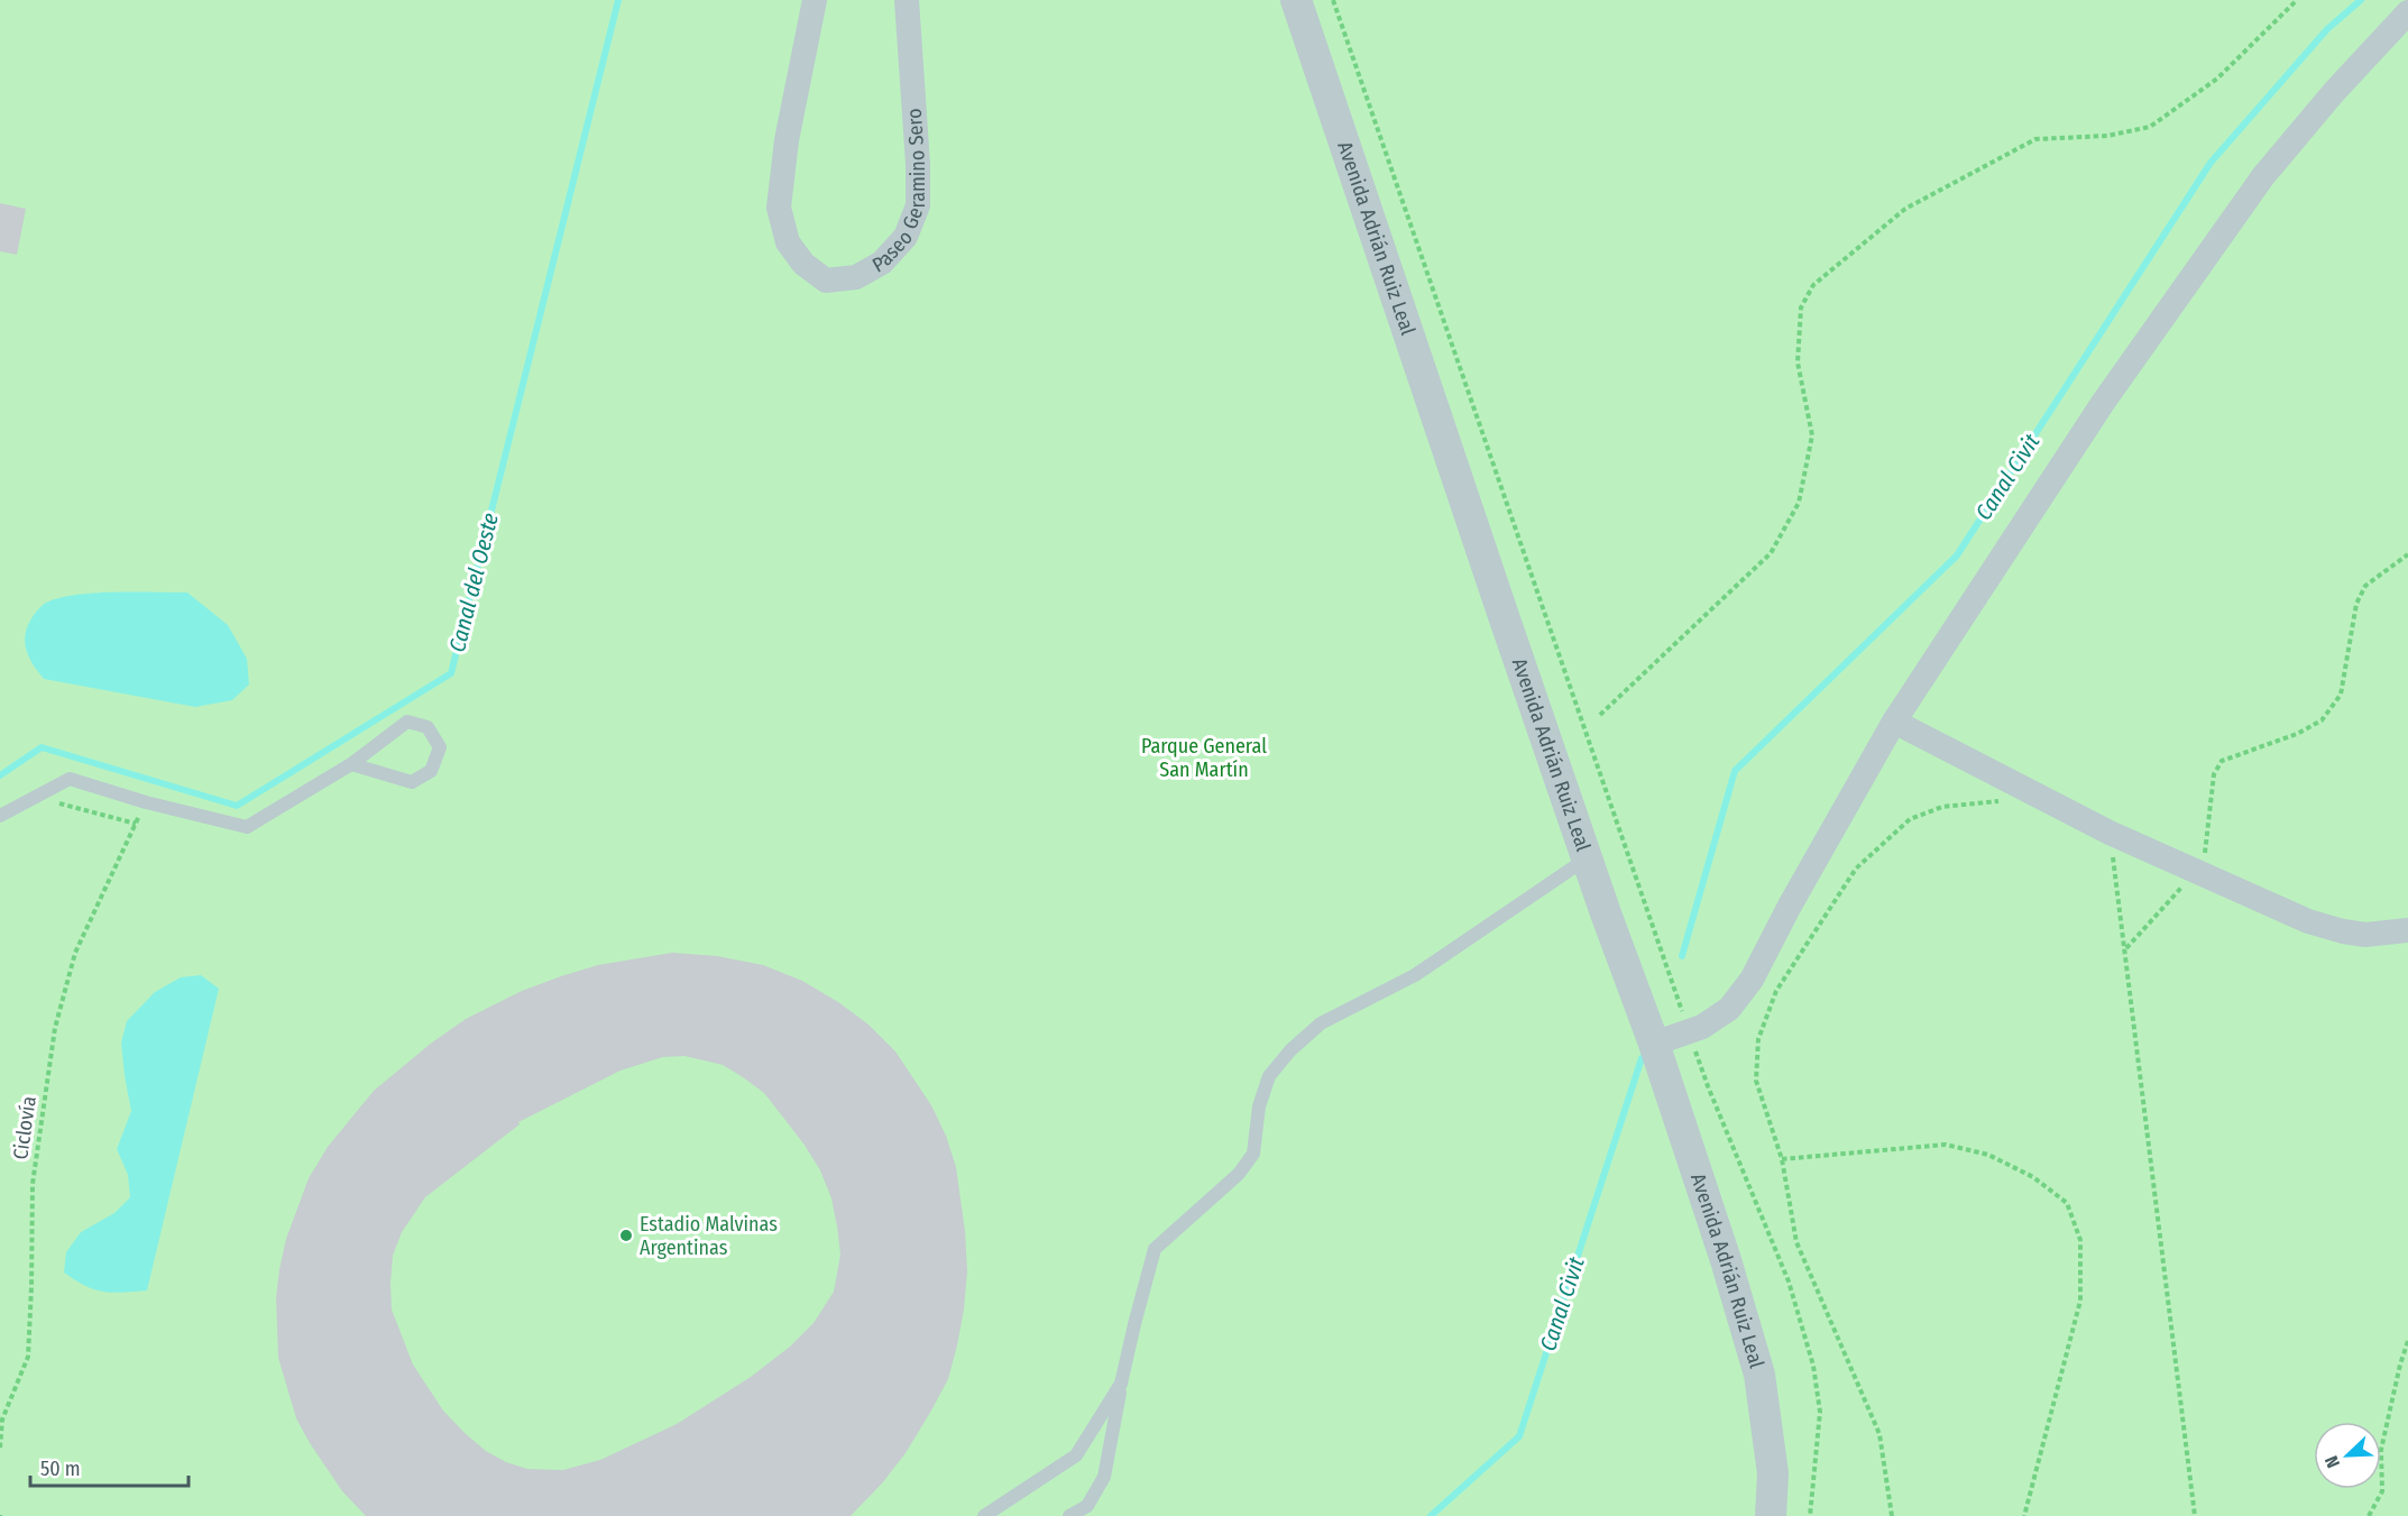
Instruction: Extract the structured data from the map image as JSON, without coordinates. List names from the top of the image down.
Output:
{
  "streets": {
    "street": ["Paseo Geramino Sero", "Avenida Adrián Ruiz Leal"],
    "path": ["Ciclovía"]
  },
  "water": ["Canal Civit", "Canal del Oeste"],
  "parks": ["Parque General San Martín"],
  "places": ["Estadio Malvinas Argentinas"],
  "scale_bar": "50 m",
  "north": "bottom left"
}
